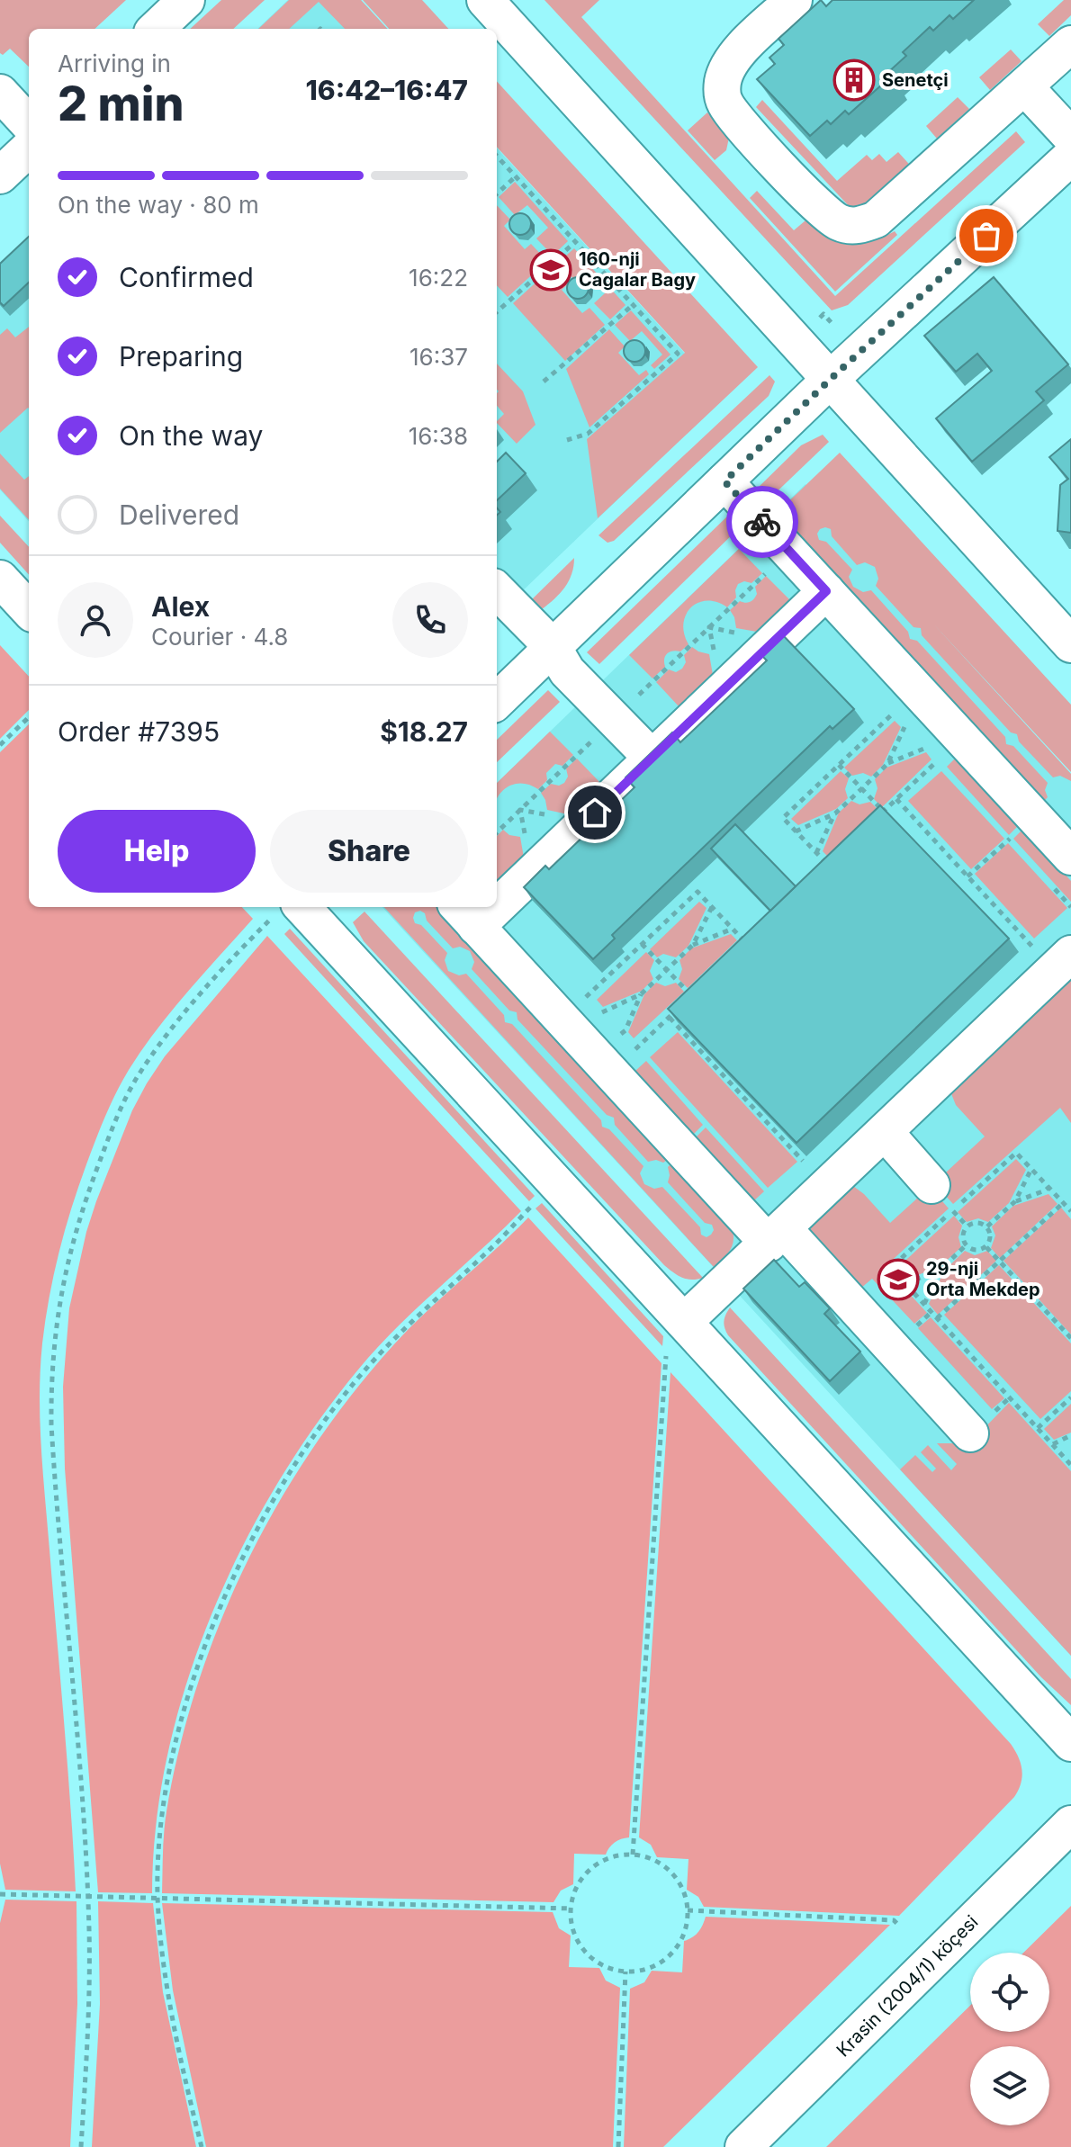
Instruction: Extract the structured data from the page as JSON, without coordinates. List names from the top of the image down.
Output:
{
  "streets": {
    "street": ["Krasin (2004/1) köçesi"]
  },
  "places": {
    "building": ["Senetçi"],
    "school or university": ["160-nji Cagalar Bagy", "29-nji Orta Mekdep"]
  },
  "page": {
    "heading": ["2 min", "Arriving in", "16:42–16:47"],
    "panel": [
      "Alex",
      "Courier · 4.8",
      "Order #7395",
      "$18.27"
    ],
    "bar": "On the way · 80 m",
    "list": [
      ["Confirmed", "16:22"],
      ["Preparing", "16:37"],
      ["On the way", "16:38"],
      "Delivered"
    ],
    "buttons": ["Help", "Share"]
  }
}
